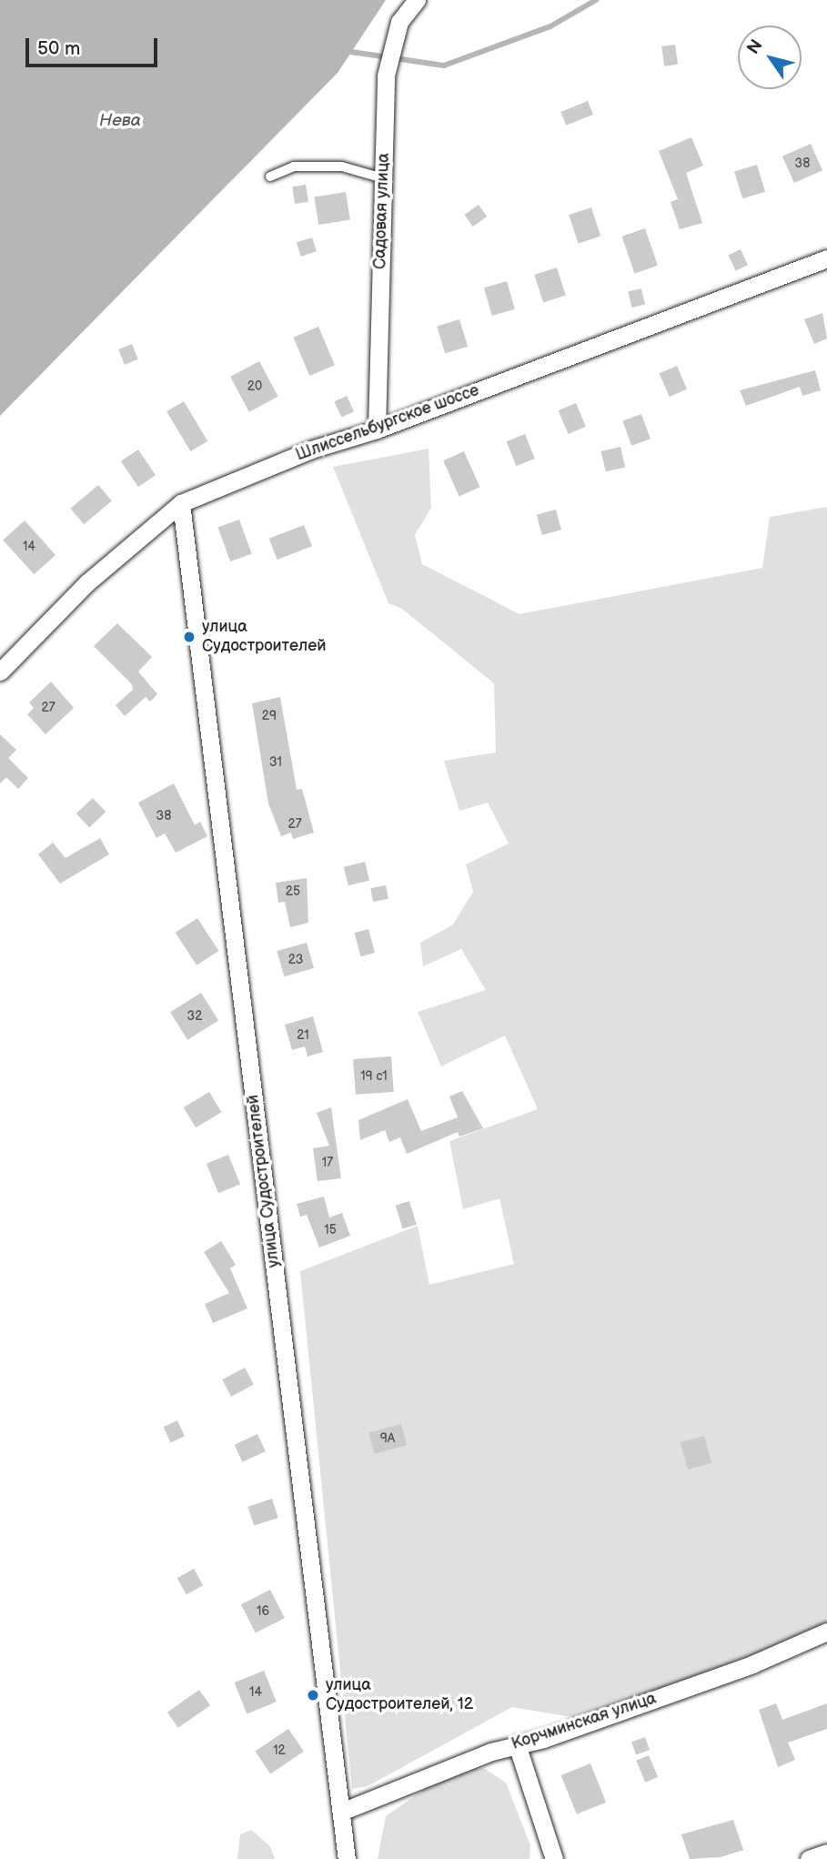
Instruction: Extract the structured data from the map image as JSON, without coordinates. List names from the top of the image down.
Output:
{
  "streets": {
    "street": [
      "Садовая улица",
      "Шлиссельбургское шоссе",
      "улица Судостроителей",
      "Корчминская улица"
    ]
  },
  "crossings": [
    ["Садовая улица", "Шлиссельбургское шоссе"],
    ["Шлиссельбургское шоссе", "улица Судостроителей"],
    ["улица Судостроителей", "Корчминская улица"]
  ],
  "water": ["Нева"],
  "places": ["улица Судостроителей", "улица Судостроителей, 12"],
  "house_numbers": [
    "38",
    "20",
    "14",
    "27",
    "29",
    "31",
    "38",
    "27",
    "25",
    "23",
    "32",
    "21",
    "19 с1",
    "17",
    "15",
    "9А",
    "16",
    "14",
    "12"
  ],
  "scale_bar": "50 m",
  "north": "top left"
}
